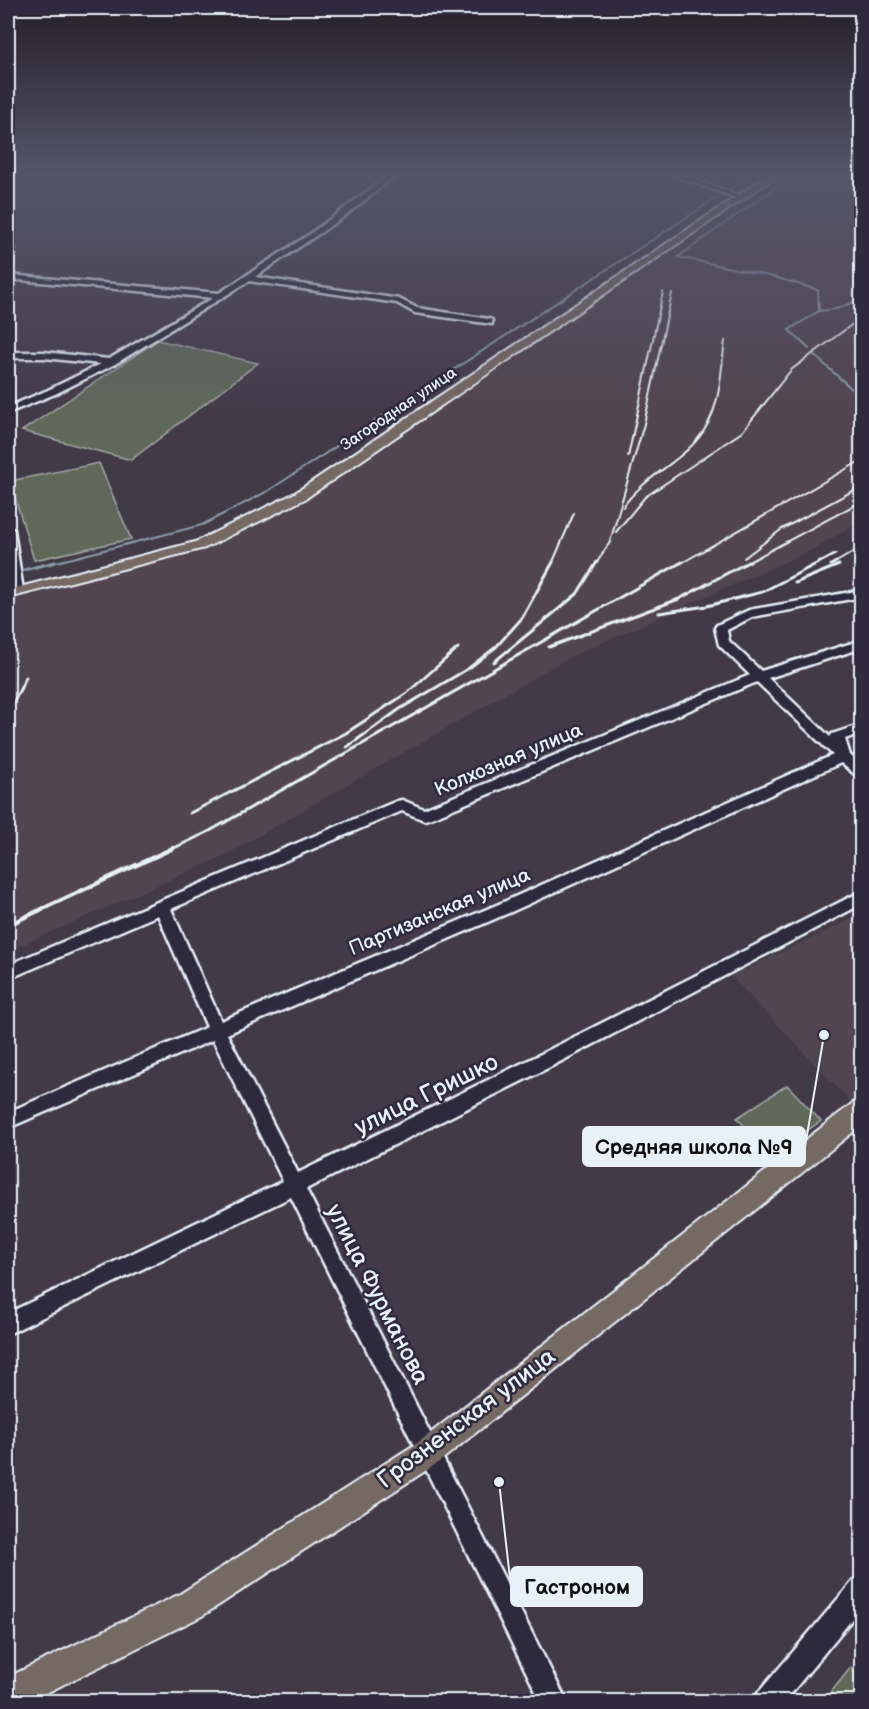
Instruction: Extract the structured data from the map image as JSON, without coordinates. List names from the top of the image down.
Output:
{
  "streets": {
    "main road": ["Загородная улица", "Грозненская улица"],
    "street": [
      "Колхозная улица",
      "Партизанская улица",
      "улица Гришко",
      "улица Фурманова"
    ]
  },
  "crossings": [
    ["Колхозная улица", "улица Фурманова"],
    ["Партизанская улица", "улица Фурманова"],
    ["улица Гришко", "улица Фурманова"],
    ["улица Фурманова", "Грозненская улица"]
  ],
  "places": ["Средняя школа №9", "Гастроном"]
}
